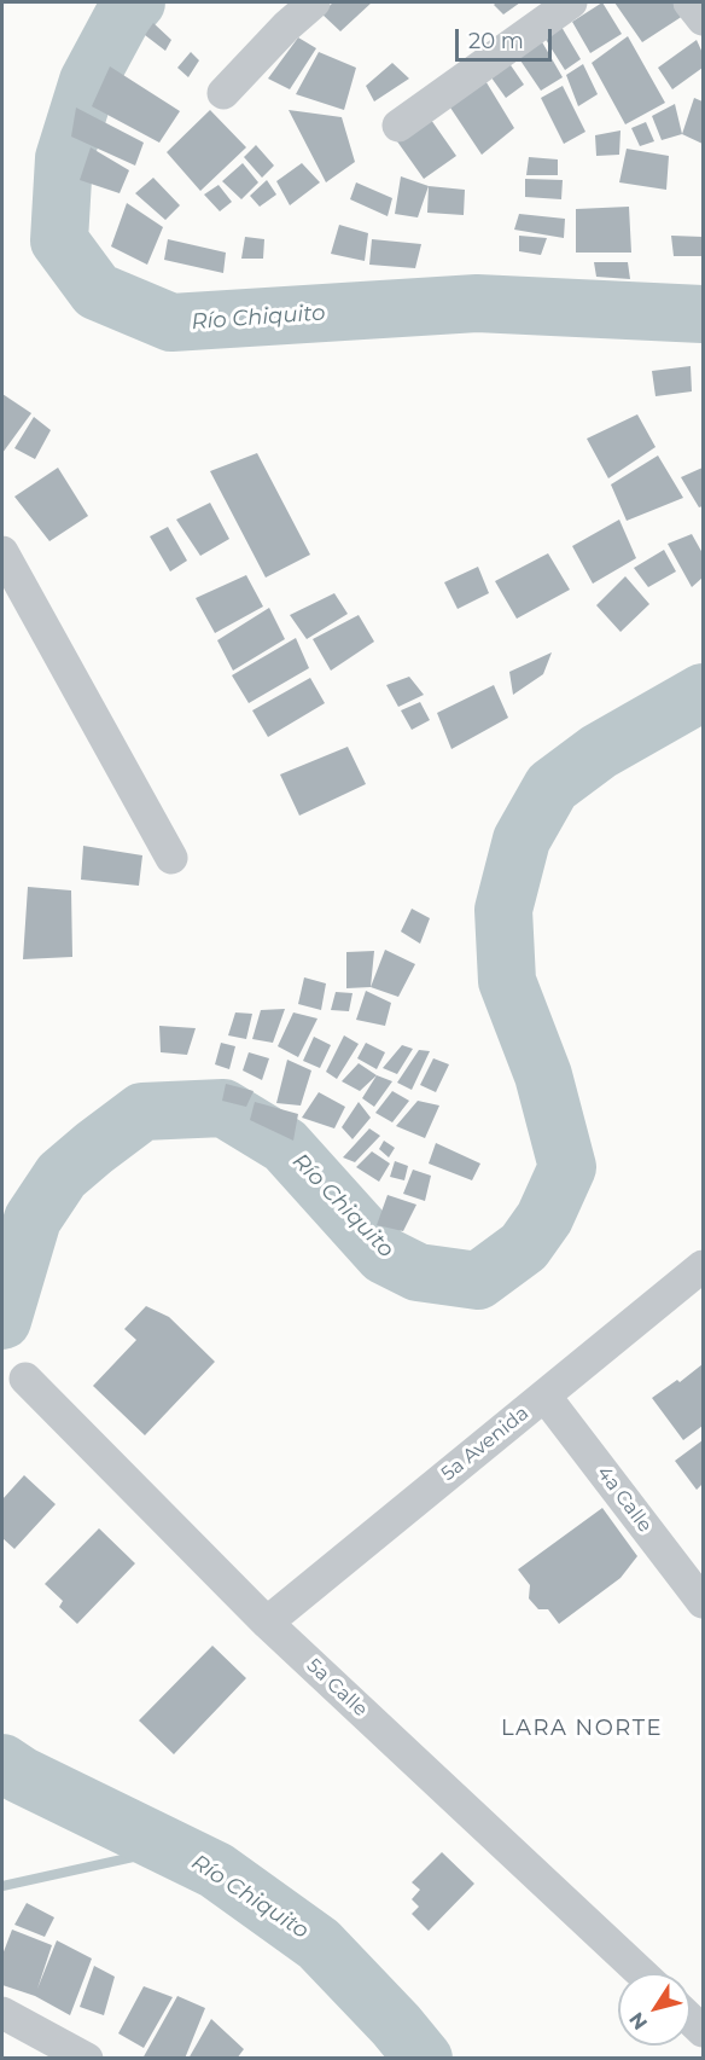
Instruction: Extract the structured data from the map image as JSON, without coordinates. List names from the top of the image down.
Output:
{
  "streets": {
    "street": ["5a Avenida", "4a Calle", "5a Calle"]
  },
  "crossings": [
    ["5a Avenida", "4a Calle"],
    ["5a Avenida", "5a Calle"]
  ],
  "districts": ["LARA NORTE"],
  "water": ["Río Chiquito"],
  "scale_bar": "20 m",
  "north": "bottom left"
}
